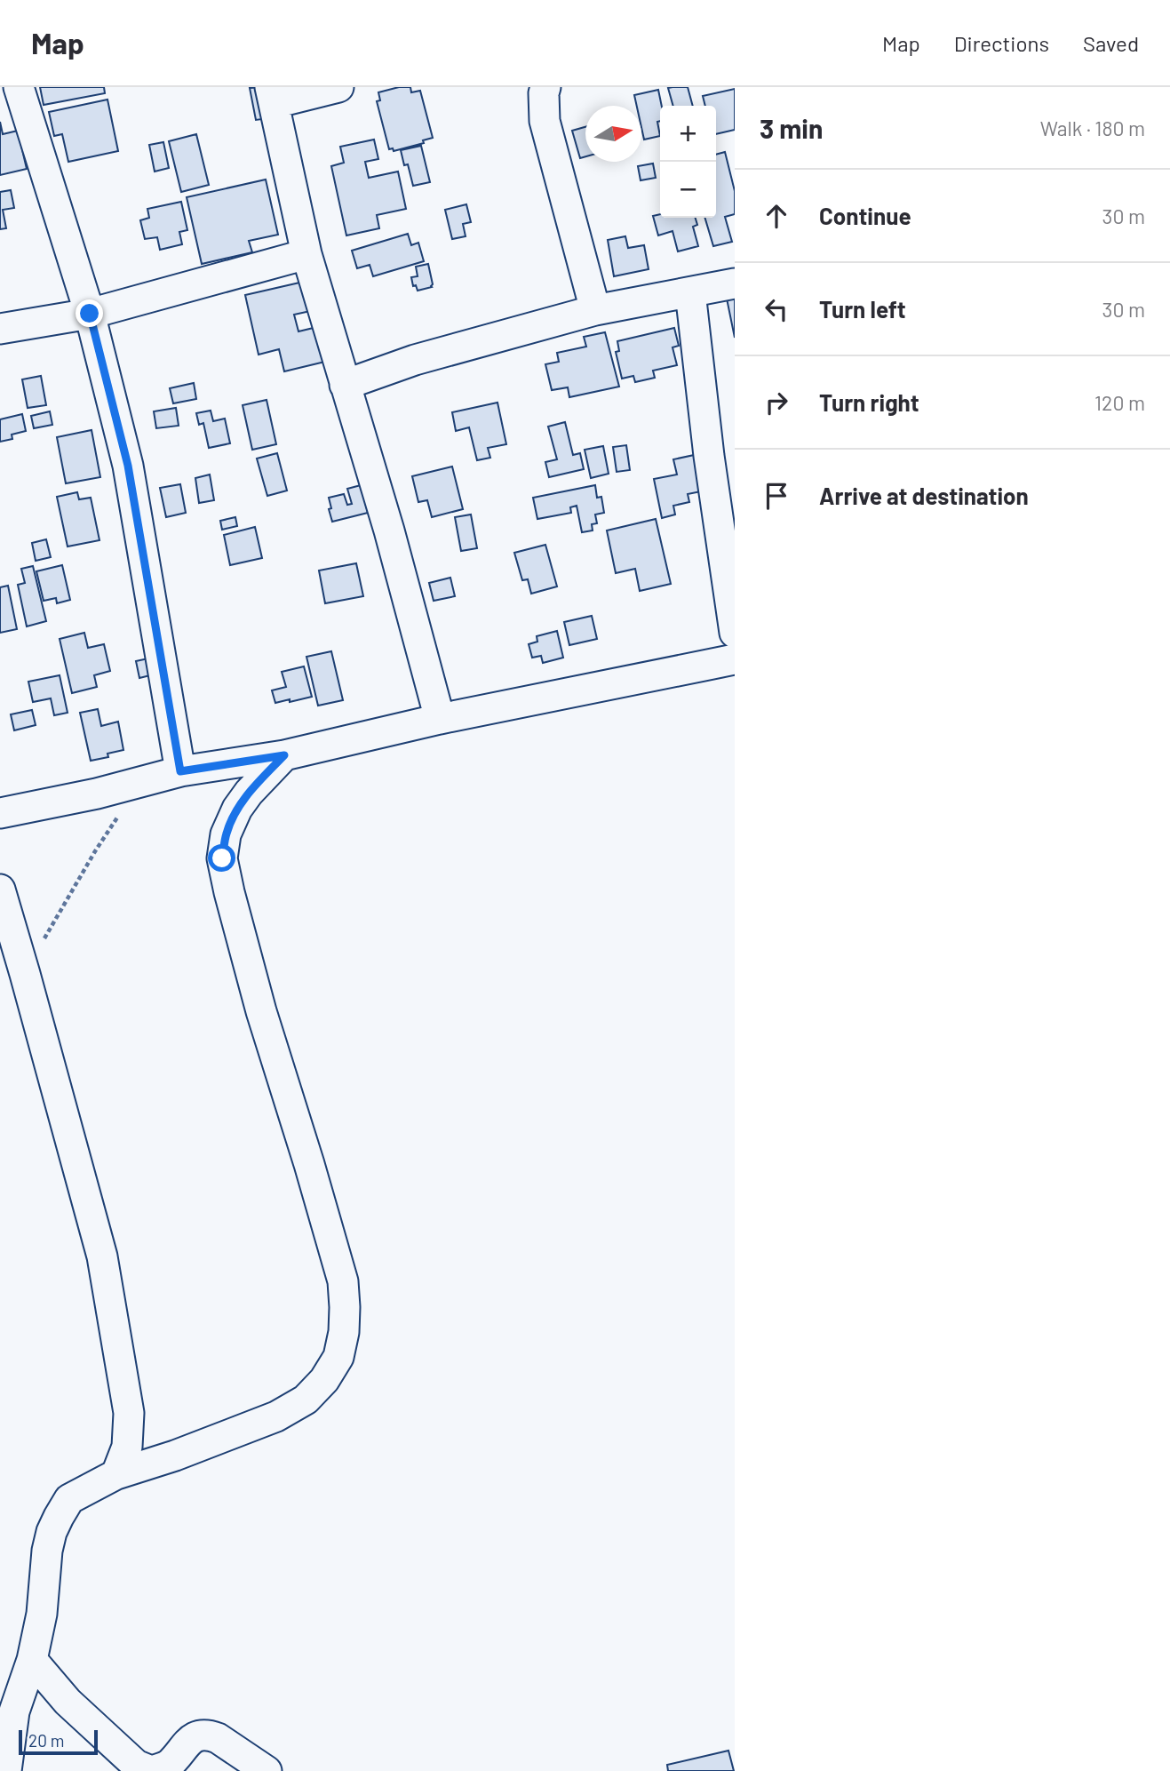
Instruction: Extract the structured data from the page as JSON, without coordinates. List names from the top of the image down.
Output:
{
  "scale_bar": "20 m",
  "north": "right",
  "page": {
    "header": "Map",
    "nav": ["Map", "Directions", "Saved"],
    "heading": ["3 min", "Walk · 180 m"],
    "map_buttons": ["+", "−"],
    "list": [
      ["Continue", "30 m"],
      ["Turn left", "30 m"],
      ["Turn right", "120 m"],
      "Arrive at destination"
    ],
    "scale": "20 m"
  }
}
